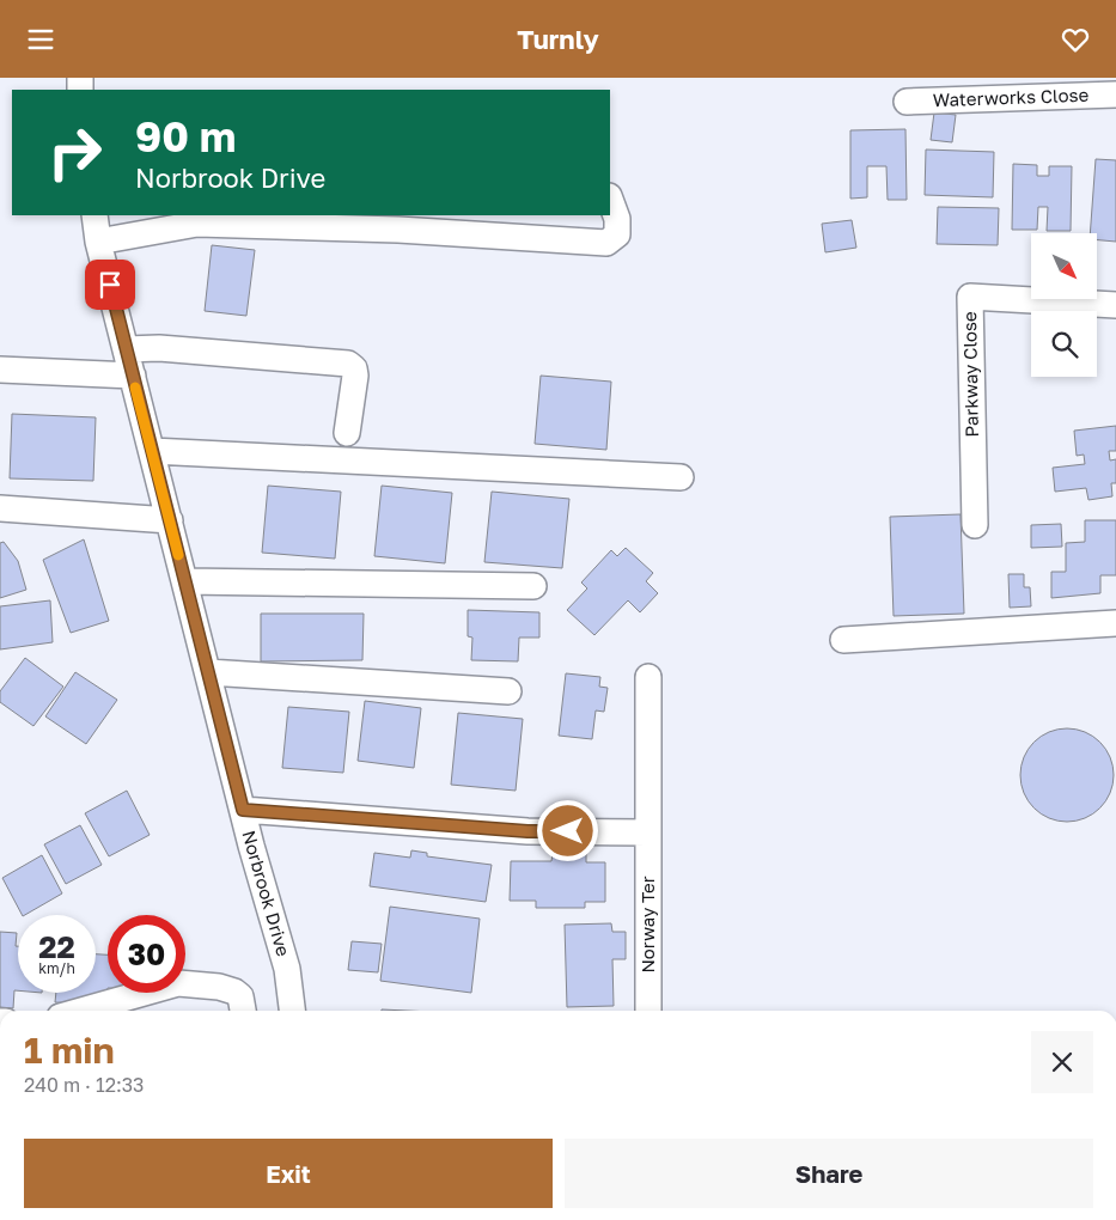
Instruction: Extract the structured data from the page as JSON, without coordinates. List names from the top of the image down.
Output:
{
  "streets": {
    "street": [
      "Waterworks Close",
      "Parkway Close",
      "Norbrook Drive",
      "Norway Ter"
    ]
  },
  "north": "bottom right",
  "page": {
    "header": "Turnly",
    "turn": ["90 m", "Norbrook Drive"],
    "speed": "22 km/h",
    "limit": "30",
    "heading": ["1 min", "240 m · 12:33"],
    "buttons": ["Exit", "Share"]
  }
}
